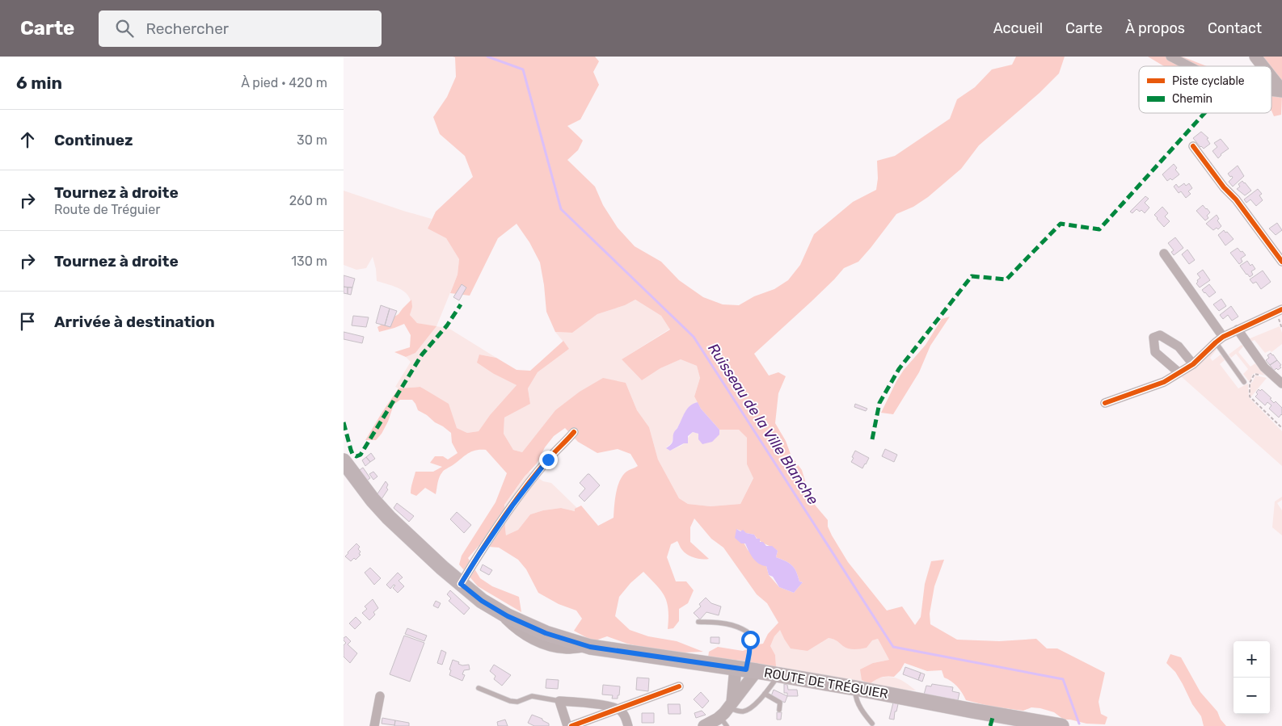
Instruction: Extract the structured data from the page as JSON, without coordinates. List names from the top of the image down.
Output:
{
  "streets": {
    "main road": ["ROUTE DE TRÉGUIER"]
  },
  "water": ["Ruisseau de la Ville Blanche"],
  "legend": ["Piste cyclable", "Chemin"],
  "page": {
    "header": "Carte",
    "search": "Rechercher",
    "nav": [
      "Accueil",
      "Carte",
      "À propos",
      "Contact"
    ],
    "heading": ["6 min", "À pied · 420 m"],
    "list": [
      ["Continuez", "30 m"],
      ["Tournez à droite", "Route de Tréguier", "260 m"],
      ["Tournez à droite", "130 m"],
      "Arrivée à destination"
    ],
    "map_buttons": ["+", "−"]
  }
}
